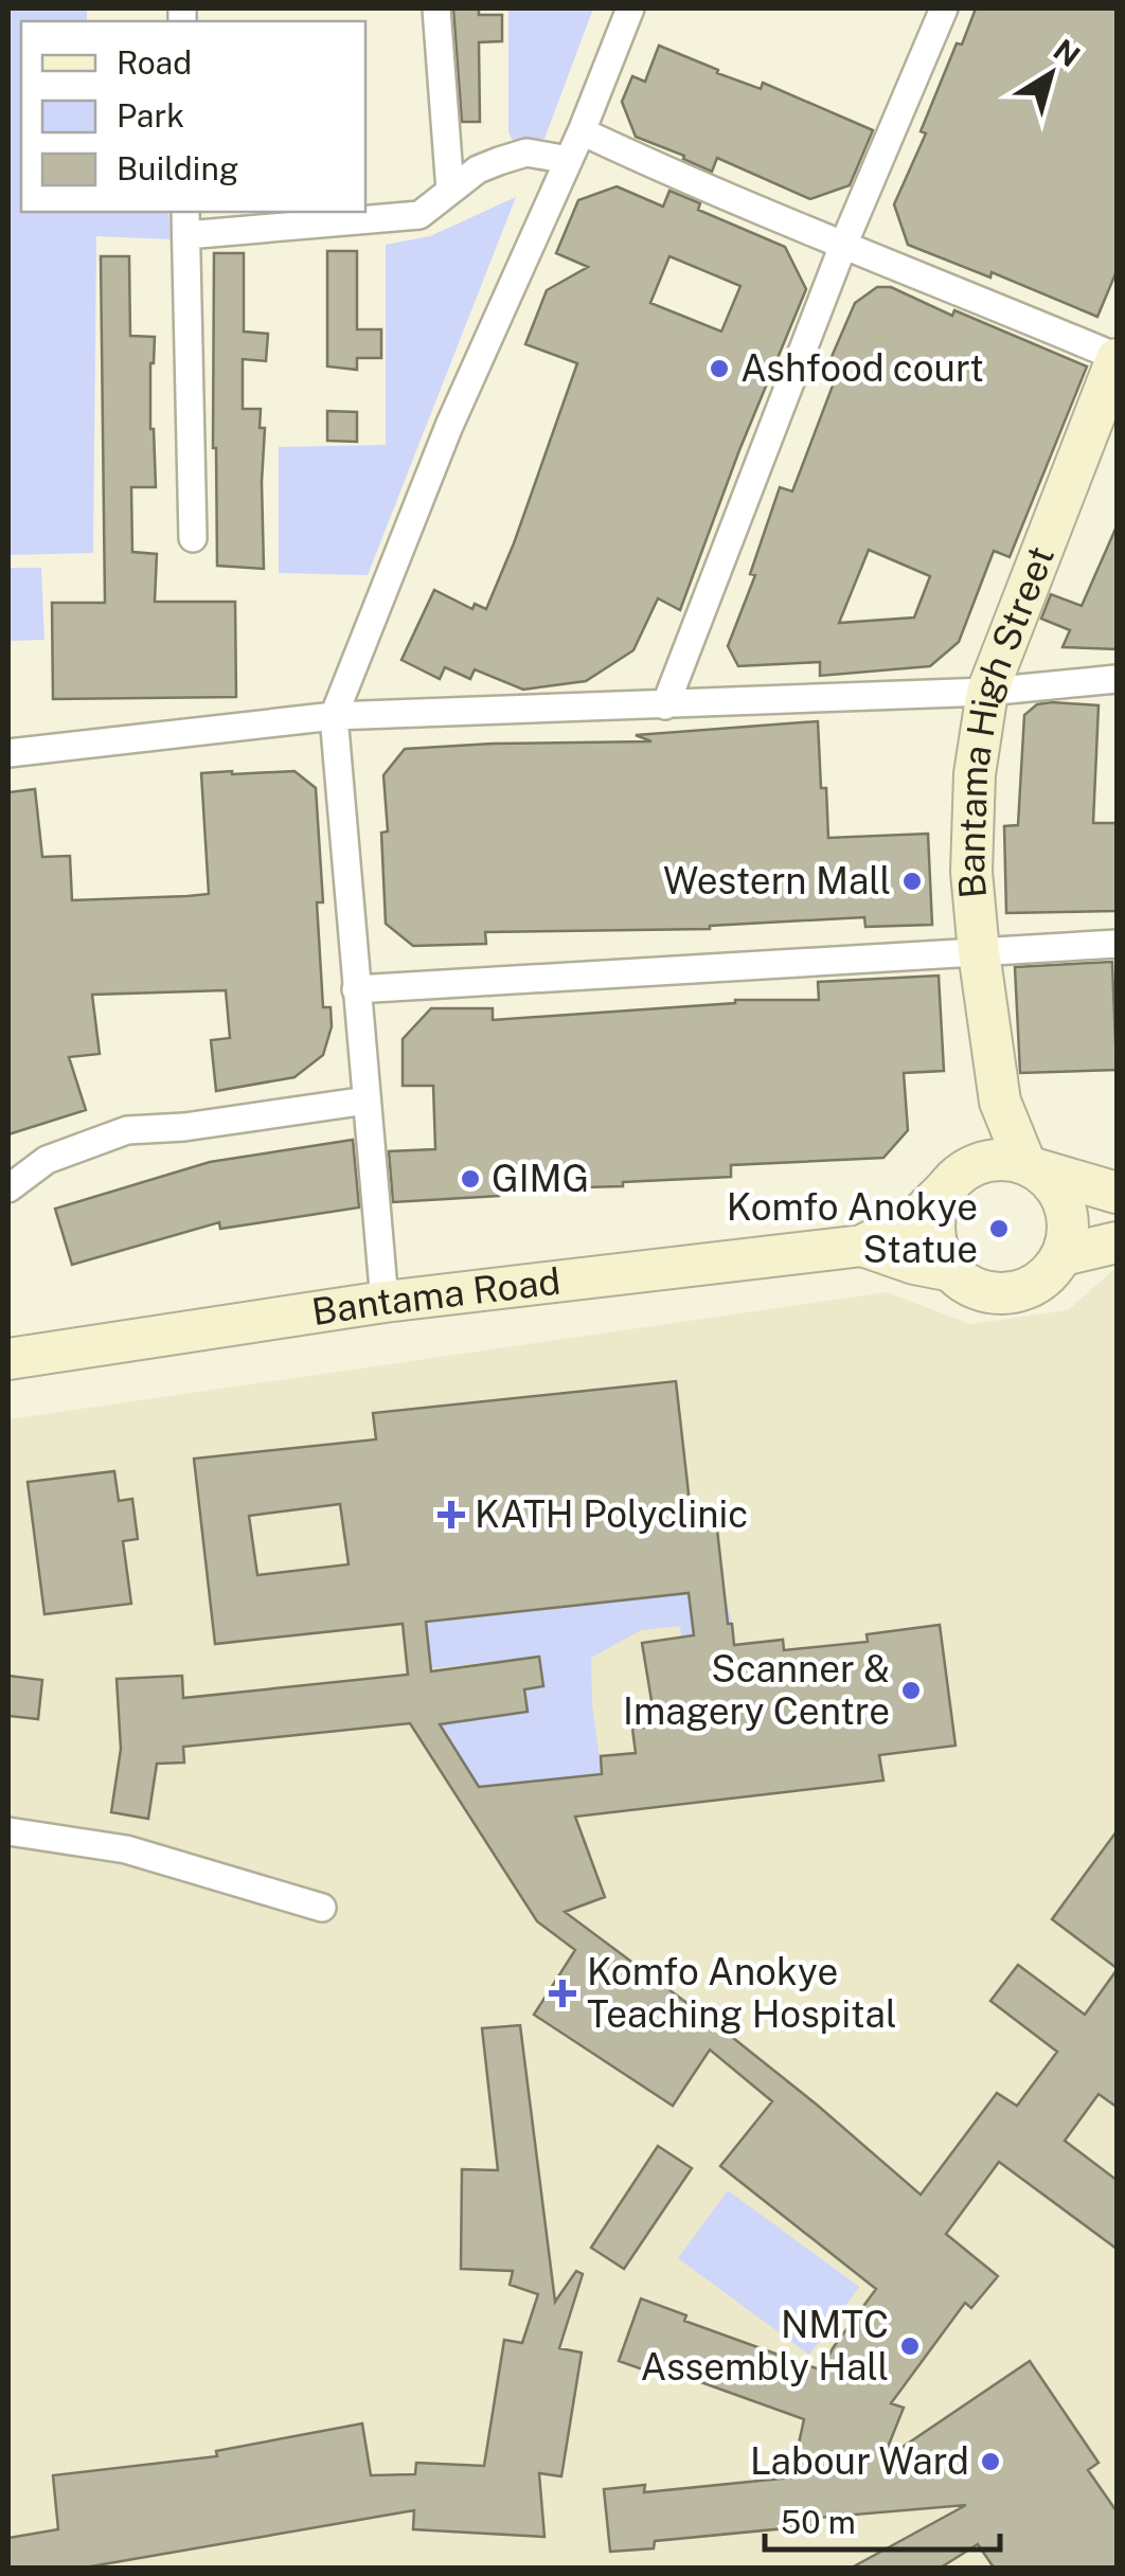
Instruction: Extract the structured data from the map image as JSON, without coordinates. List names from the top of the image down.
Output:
{
  "streets": {
    "main road": ["Bantama High Street", "Bantama Road"]
  },
  "places": {
    "other": [
      "Ashfood court",
      "Western Mall",
      "GIMG",
      "Komfo Anokye Statue",
      "Scanner & Imagery Centre",
      "NMTC Assembly Hall",
      "Labour Ward"
    ],
    "health": ["KATH Polyclinic", "Komfo Anokye Teaching Hospital"]
  },
  "legend": ["Road", "Park", "Building"],
  "scale_bar": "50 m",
  "north": "top right"
}
